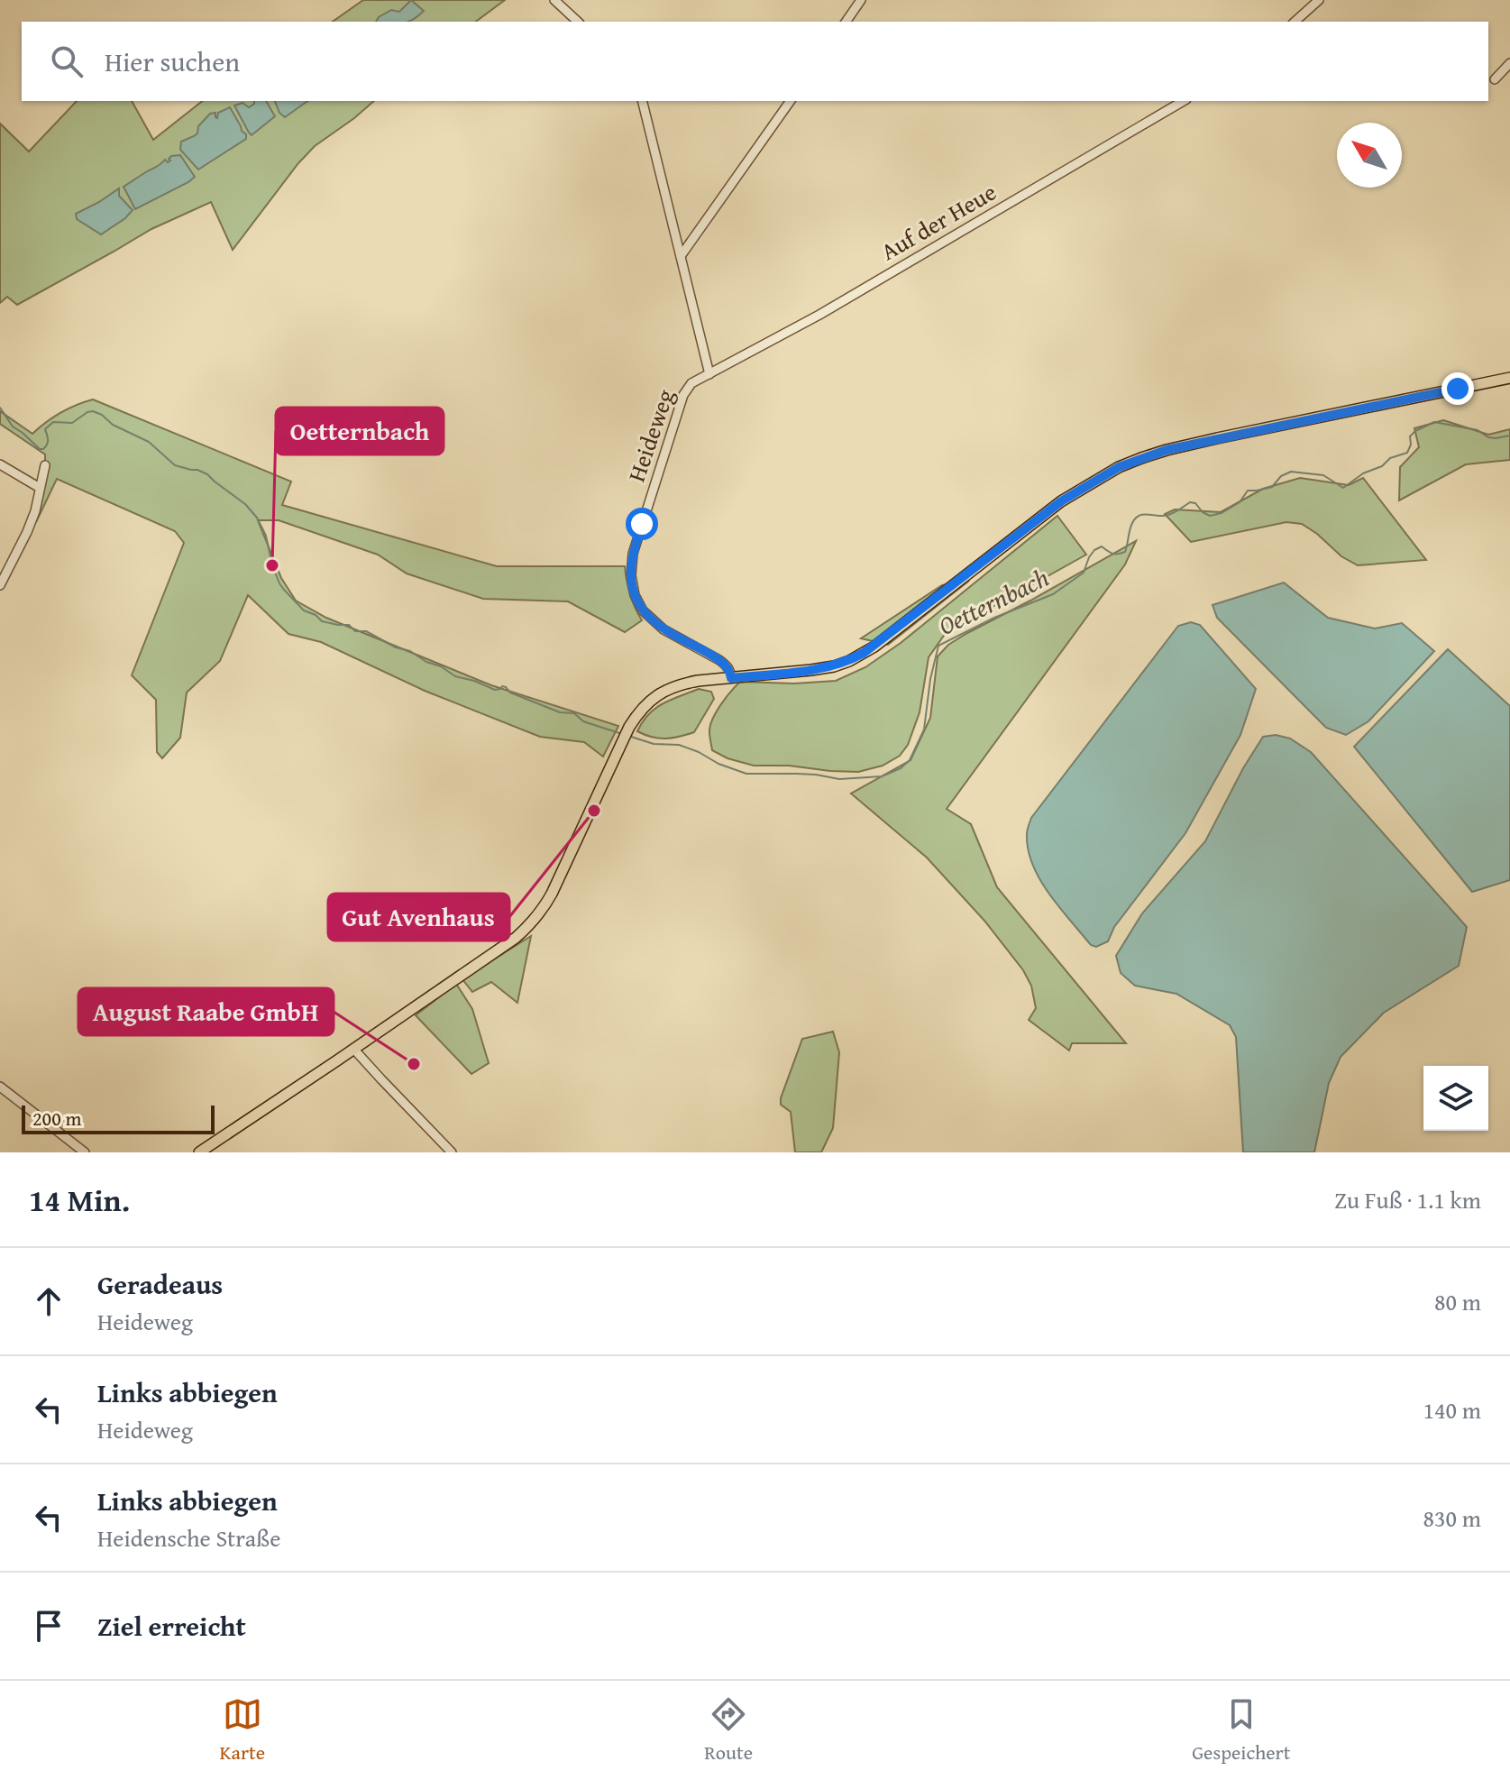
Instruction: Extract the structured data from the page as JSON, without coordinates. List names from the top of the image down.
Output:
{
  "streets": {
    "street": ["Auf der Heue", "Heideweg"]
  },
  "crossings": [
    ["Auf der Heue", "Heideweg"]
  ],
  "water": ["Oetternbach"],
  "places": ["Oetternbach", "Gut Avenhaus", "August Raabe GmbH"],
  "scale_bar": "200 m",
  "north": "top left",
  "page": {
    "search": "Hier suchen",
    "scale": "200 m",
    "heading": ["14 Min.", "Zu Fuß · 1.1 km"],
    "list": [
      ["Geradeaus", "Heideweg", "80 m"],
      ["Links abbiegen", "Heideweg", "140 m"],
      ["Links abbiegen", "Heidensche Straße", "830 m"],
      "Ziel erreicht"
    ],
    "nav": ["Karte", "Route", "Gespeichert"]
  }
}
